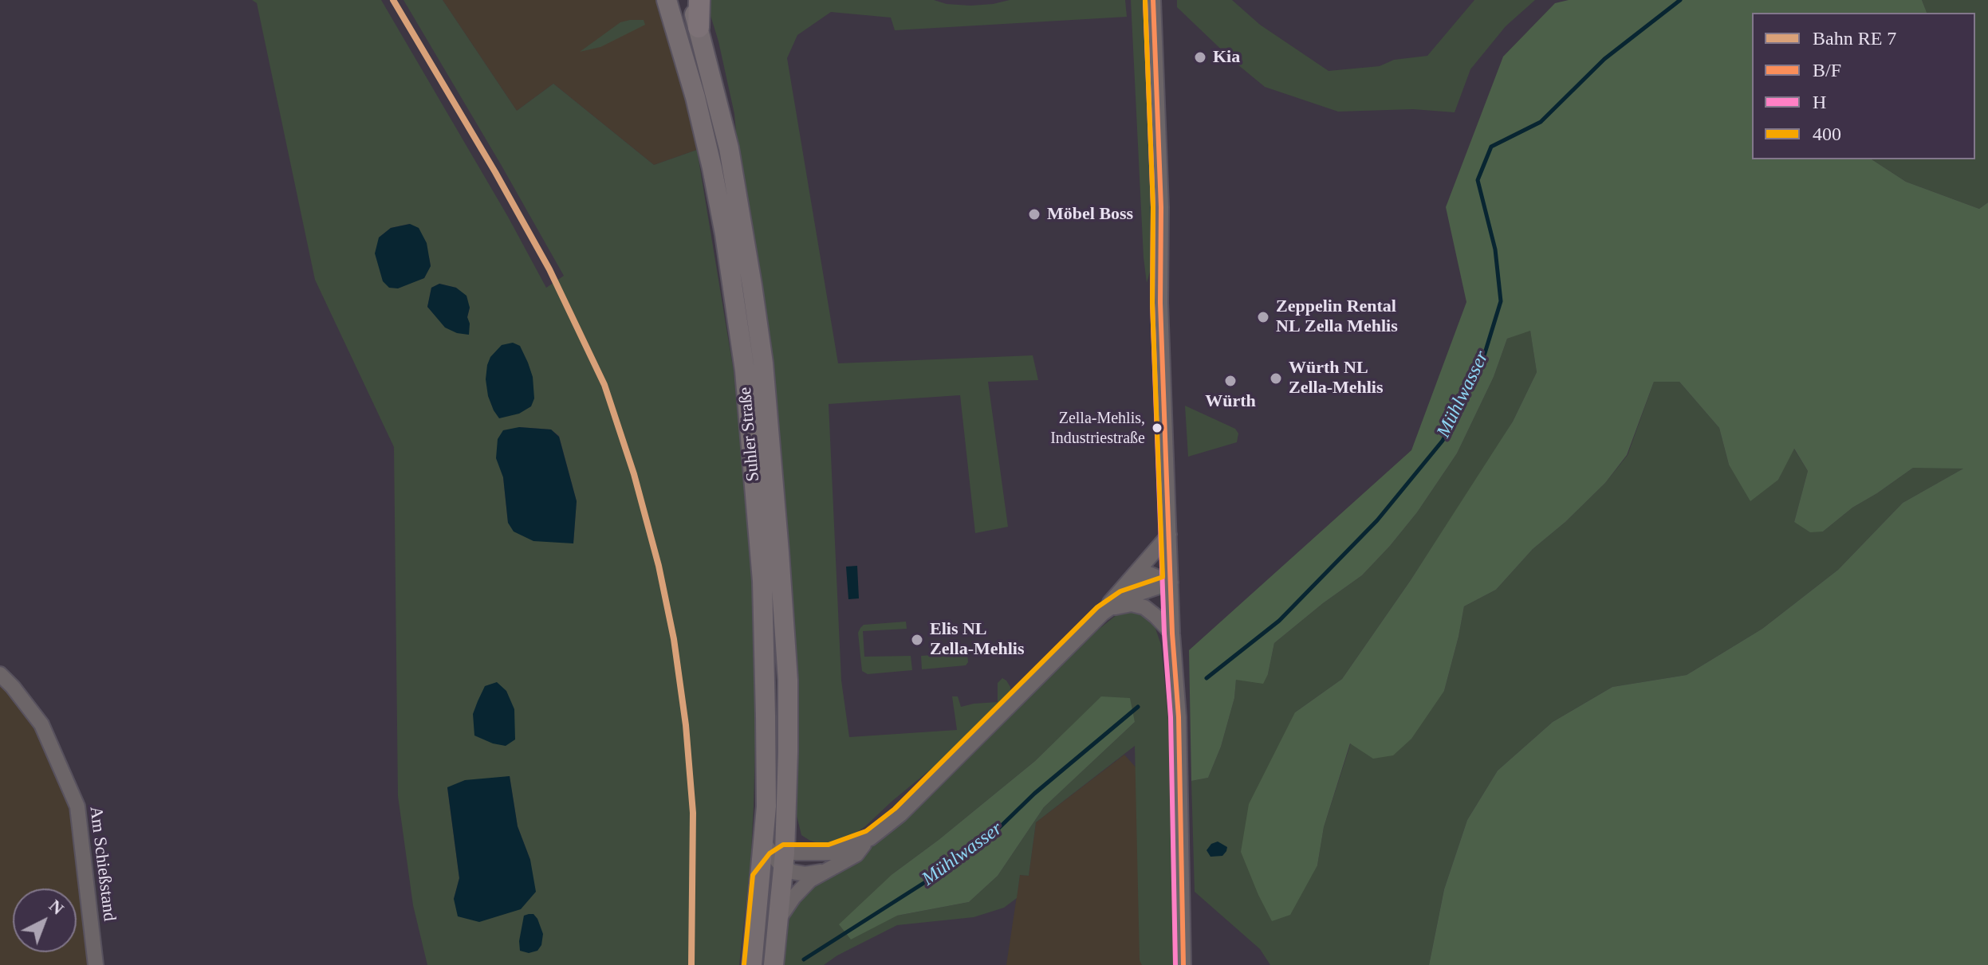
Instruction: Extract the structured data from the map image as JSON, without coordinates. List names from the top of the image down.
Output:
{
  "streets": {
    "main road": ["Suhler Straße"],
    "street": ["Am Schießstand"]
  },
  "water": ["Mühlwasser"],
  "places": [
    "Kia",
    "Möbel Boss",
    "Zeppelin Rental NL Zella Mehlis",
    "Würth NL Zella-Mehlis",
    "Würth",
    "Zella-Mehlis, Industriestraße",
    "Elis NL Zella-Mehlis"
  ],
  "lines": ["transit line B/F", "transit line H", "transit line 400"],
  "legend": [
    "Bahn RE 7",
    "B/F",
    "H",
    "400"
  ],
  "north": "top right"
}
